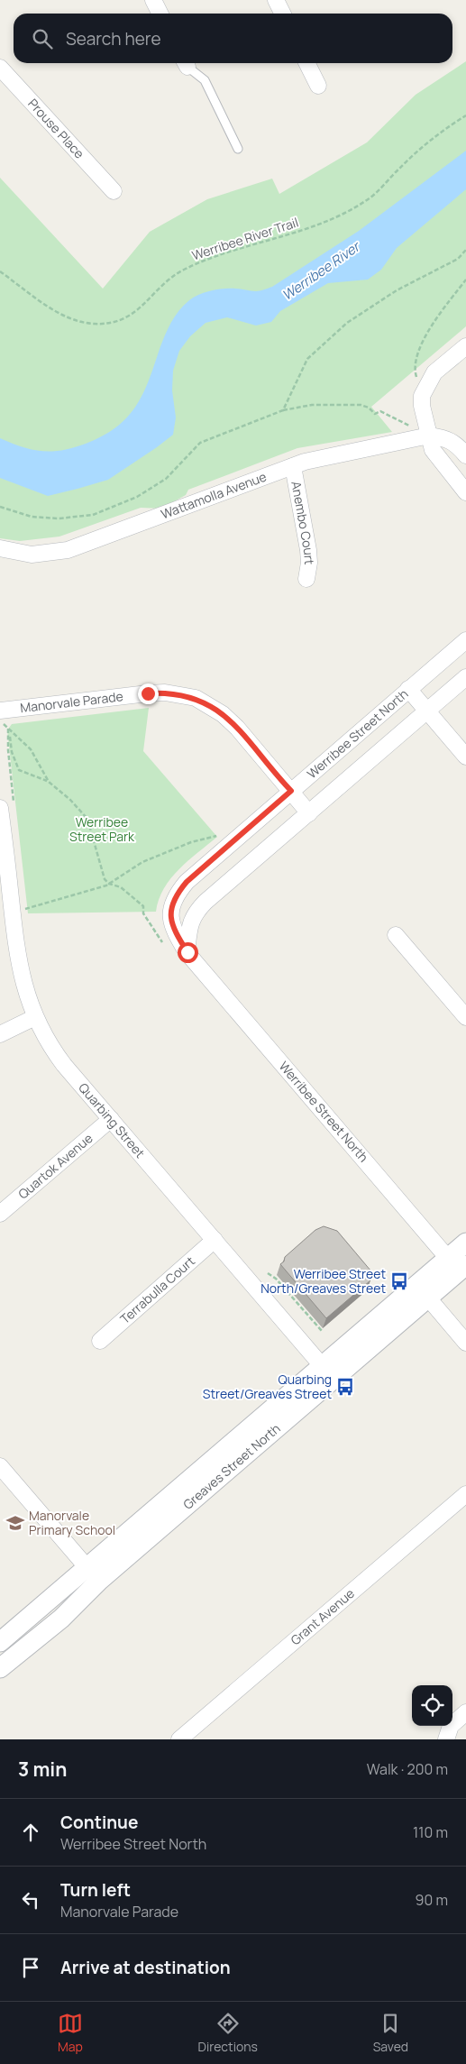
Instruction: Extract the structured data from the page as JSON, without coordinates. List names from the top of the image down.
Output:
{
  "streets": {
    "street": [
      "Prouse Place",
      "Wattamolla Avenue",
      "Anembo Court",
      "Manorvale Parade",
      "Werribee Street North",
      "Quarbing Street",
      "Quartok Avenue",
      "Terrabulla Court",
      "Greaves Street North",
      "Grant Avenue"
    ],
    "path": ["Werribee River Trail"]
  },
  "crossings": [
    ["Wattamolla Avenue", "Anembo Court"],
    ["Manorvale Parade", "Werribee Street North"],
    ["Werribee Street North", "Greaves Street North"],
    ["Quarbing Street", "Quartok Avenue"],
    ["Quarbing Street", "Terrabulla Court"],
    ["Quarbing Street", "Greaves Street North"]
  ],
  "water": ["Werribee River"],
  "parks": ["Werribee Street Park"],
  "places": {
    "bus stop": ["Werribee Street North/Greaves Street", "Quarbing Street/Greaves Street"],
    "school or university": ["Manorvale Primary School"]
  },
  "page": {
    "search": "Search here",
    "heading": ["3 min", "Walk · 200 m"],
    "list": [
      ["Continue", "Werribee Street North", "110 m"],
      ["Turn left", "Manorvale Parade", "90 m"],
      "Arrive at destination"
    ],
    "nav": ["Map", "Directions", "Saved"]
  }
}
